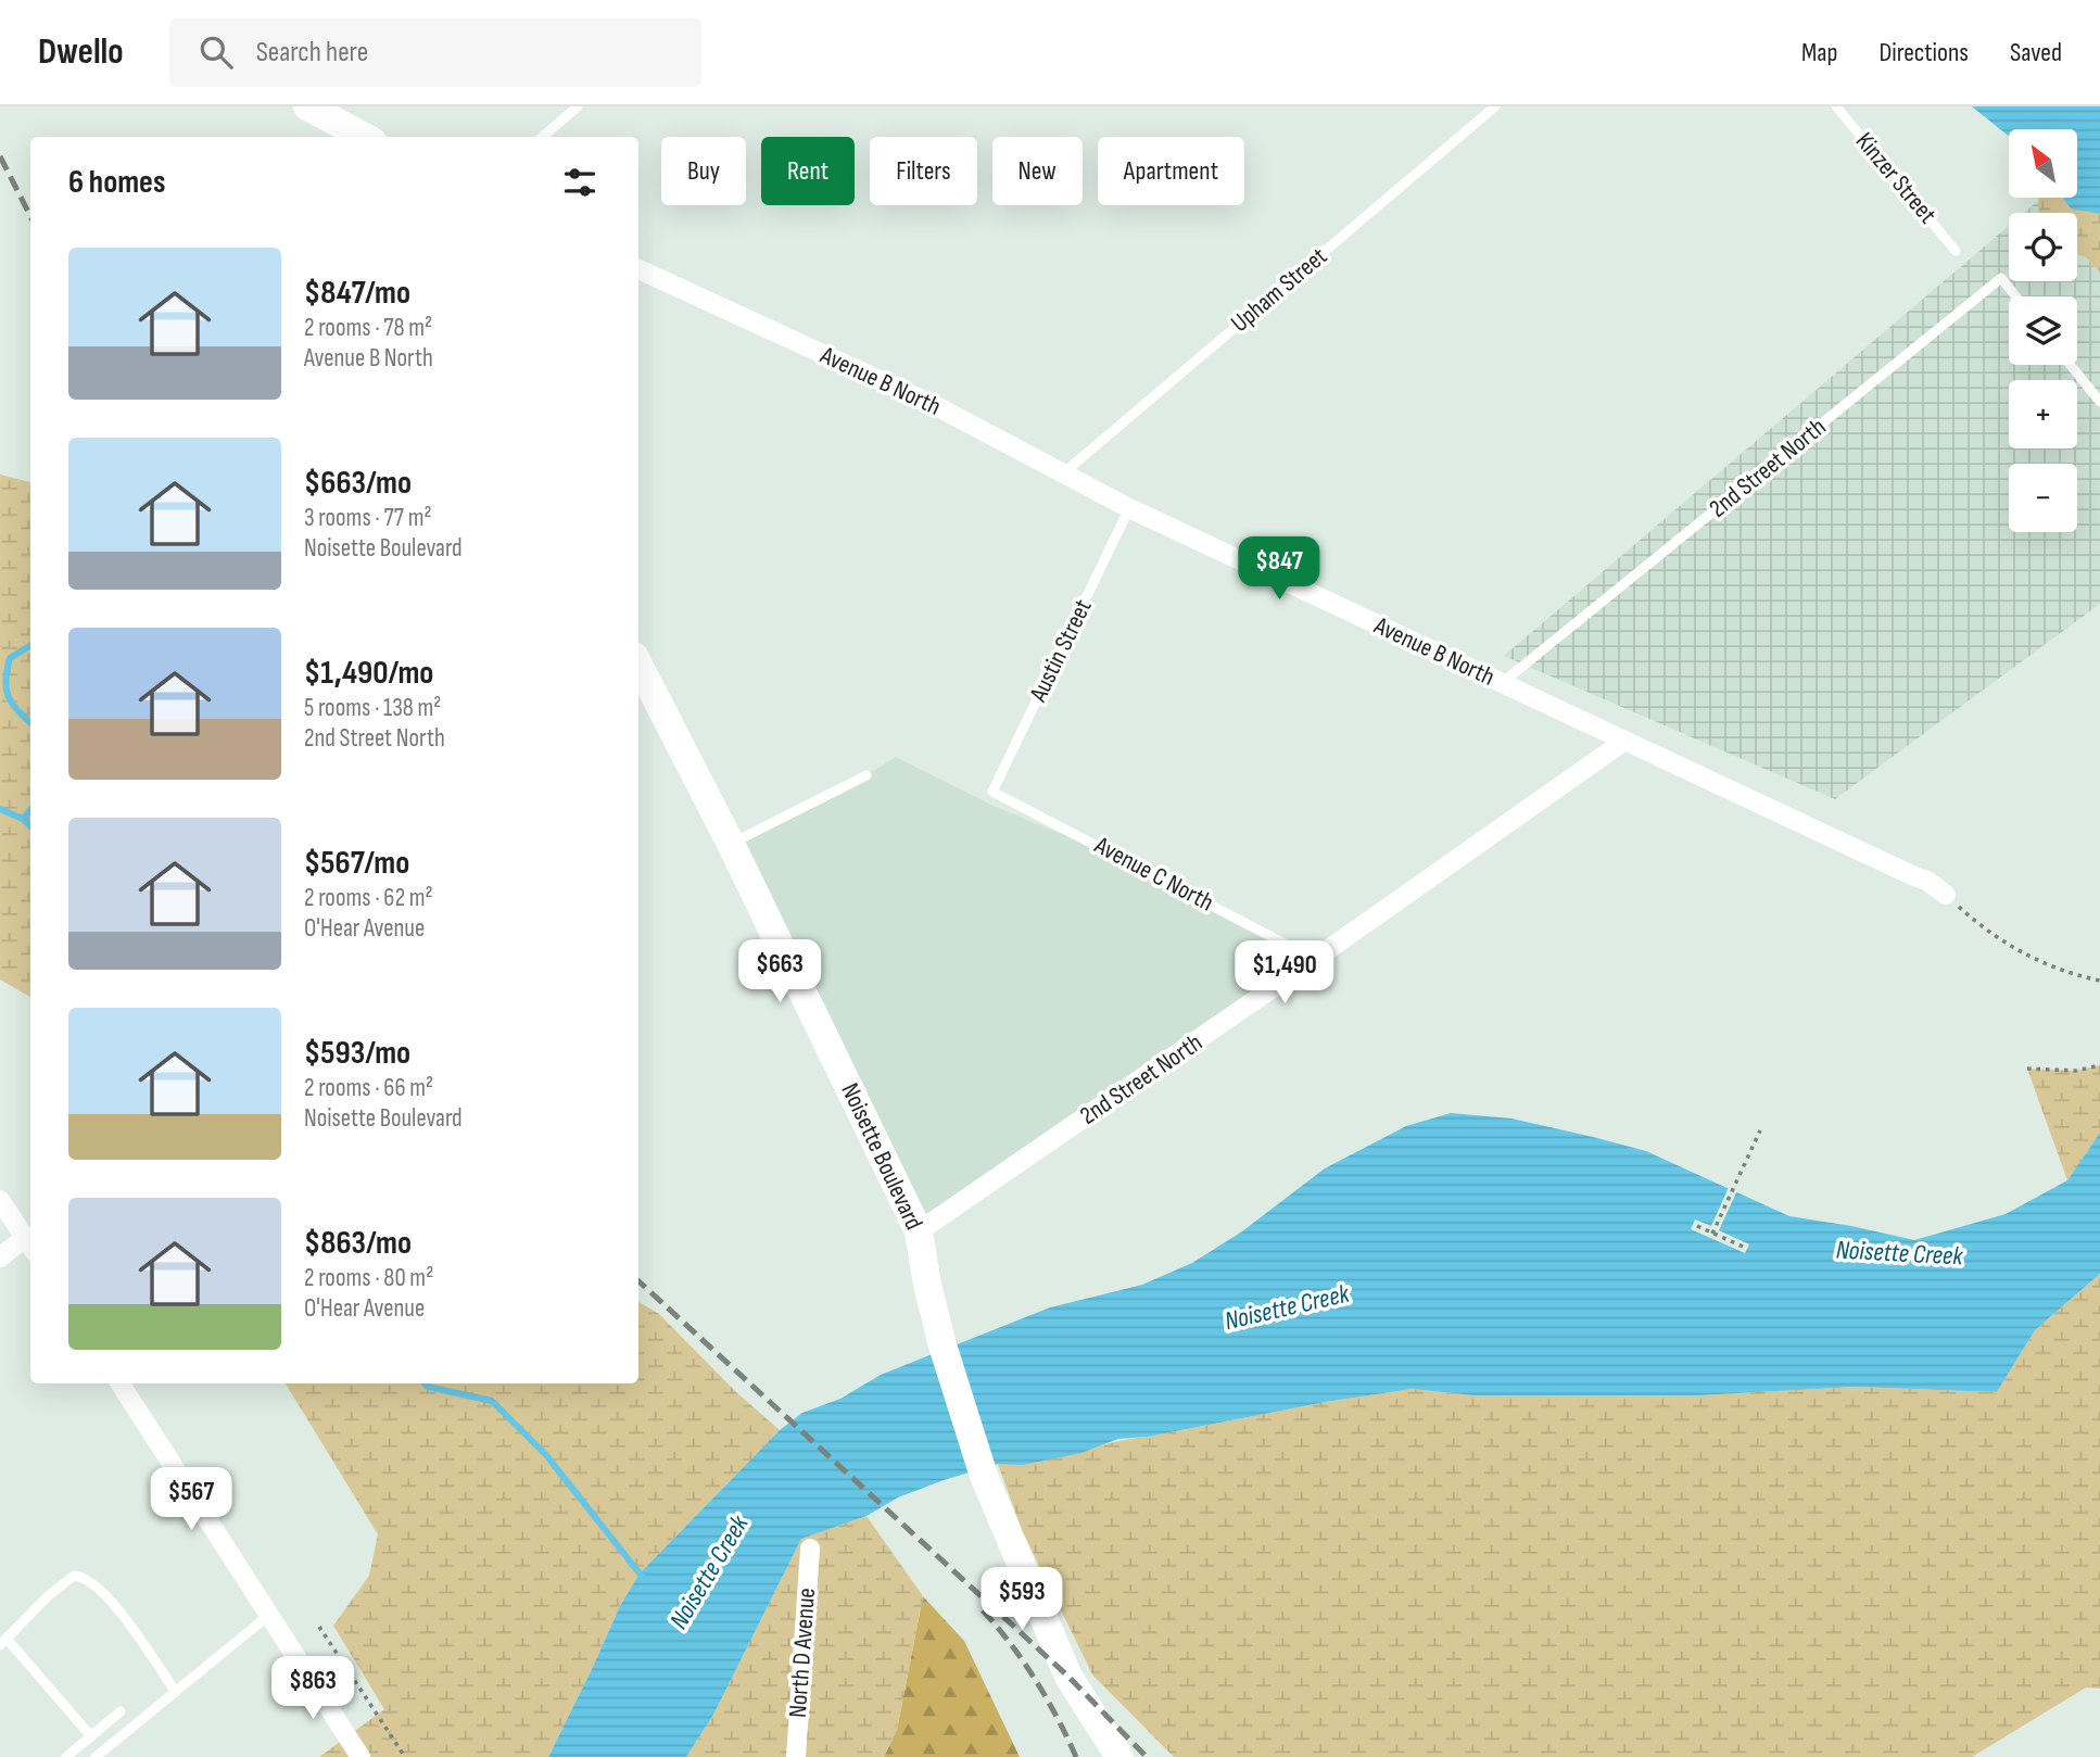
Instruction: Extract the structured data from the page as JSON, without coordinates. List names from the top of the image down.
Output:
{
  "streets": {
    "street": [
      "Avenue B North",
      "2nd Street North",
      "Noisette Boulevard",
      "North D Avenue"
    ],
    "lane": [
      "Kinzer Street",
      "Upham Street",
      "Austin Street",
      "Avenue C North"
    ]
  },
  "crossings": [
    ["Upham Street", "Avenue B North"],
    ["Avenue B North", "2nd Street North"],
    ["Avenue B North", "Austin Street"],
    ["2nd Street North", "Avenue C North"],
    ["2nd Street North", "Noisette Boulevard"],
    ["Austin Street", "Avenue C North"]
  ],
  "water": ["Noisette Creek"],
  "north": "top left",
  "page": {
    "header": "Dwello",
    "search": "Search here",
    "nav": ["Map", "Directions", "Saved"],
    "map_buttons": ["+", "−"],
    "chip": [
      "Buy",
      "Rent",
      "Filters",
      "New",
      "Apartment"
    ],
    "heading": "6 homes",
    "list": [
      {
        "name": "$847/mo",
        "note": "2 rooms · 78 m² · Avenue B North"
      },
      {
        "name": "$663/mo",
        "note": "3 rooms · 77 m² · Noisette Boulevard"
      },
      {
        "name": "$1,490/mo",
        "note": "5 rooms · 138 m² · 2nd Street North"
      },
      {
        "name": "$567/mo",
        "note": "2 rooms · 62 m² · O'Hear Avenue"
      },
      {
        "name": "$593/mo",
        "note": "2 rooms · 66 m² · Noisette Boulevard"
      },
      {
        "name": "$863/mo",
        "note": "2 rooms · 80 m² · O'Hear Avenue"
      }
    ],
    "price": [
      "$847",
      "$663",
      "$1,490",
      "$567",
      "$593",
      "$863"
    ]
  }
}
